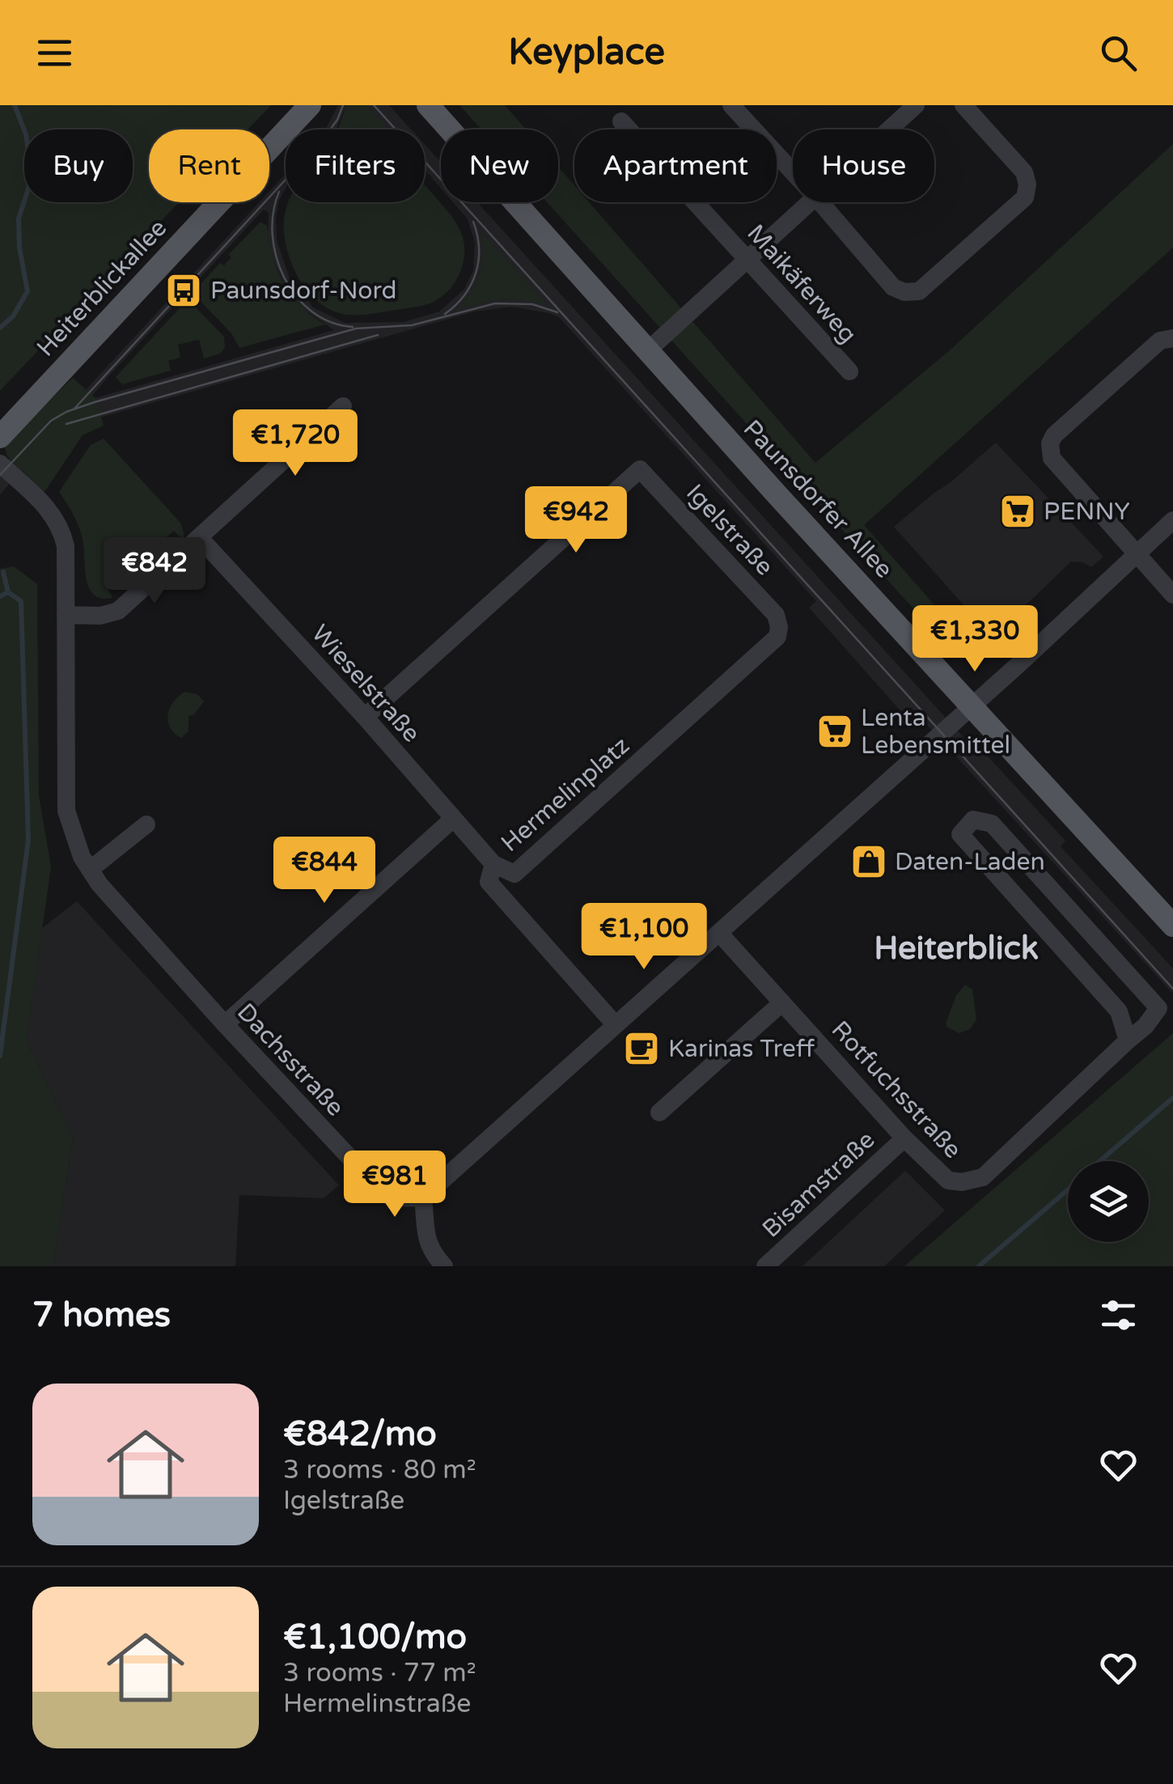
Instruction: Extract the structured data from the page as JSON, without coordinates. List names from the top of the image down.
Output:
{
  "streets": {
    "main road": ["Heiterblickallee", "Paunsdorfer Allee"],
    "street": [
      "Maikäferweg",
      "Igelstraße",
      "Wieselstraße",
      "Hermelinplatz",
      "Dachsstraße",
      "Rotfuchsstraße",
      "Bisamstraße"
    ]
  },
  "crossings": [
    ["Igelstraße", "Wieselstraße"],
    ["Igelstraße", "Hermelinplatz"],
    ["Wieselstraße", "Hermelinplatz"],
    ["Rotfuchsstraße", "Bisamstraße"]
  ],
  "districts": ["Heiterblick"],
  "places": {
    "bus stop": ["Paunsdorf-Nord"],
    "supermarket": ["PENNY", "Lenta Lebensmittel"],
    "shop": ["Daten-Laden"],
    "cafe": ["Karinas Treff"]
  },
  "page": {
    "header": "Keyplace",
    "chip": [
      "Buy",
      "Rent",
      "Filters",
      "New",
      "Apartment",
      "House"
    ],
    "price": [
      "€1,720",
      "€942",
      "€842",
      "€1,330",
      "€844",
      "€1,100",
      "€981"
    ],
    "heading": "7 homes",
    "list": [
      {
        "name": "€842/mo",
        "note": "3 rooms · 80 m² · Igelstraße"
      },
      {
        "name": "€1,100/mo",
        "note": "3 rooms · 77 m² · Hermelinstraße"
      }
    ]
  }
}
